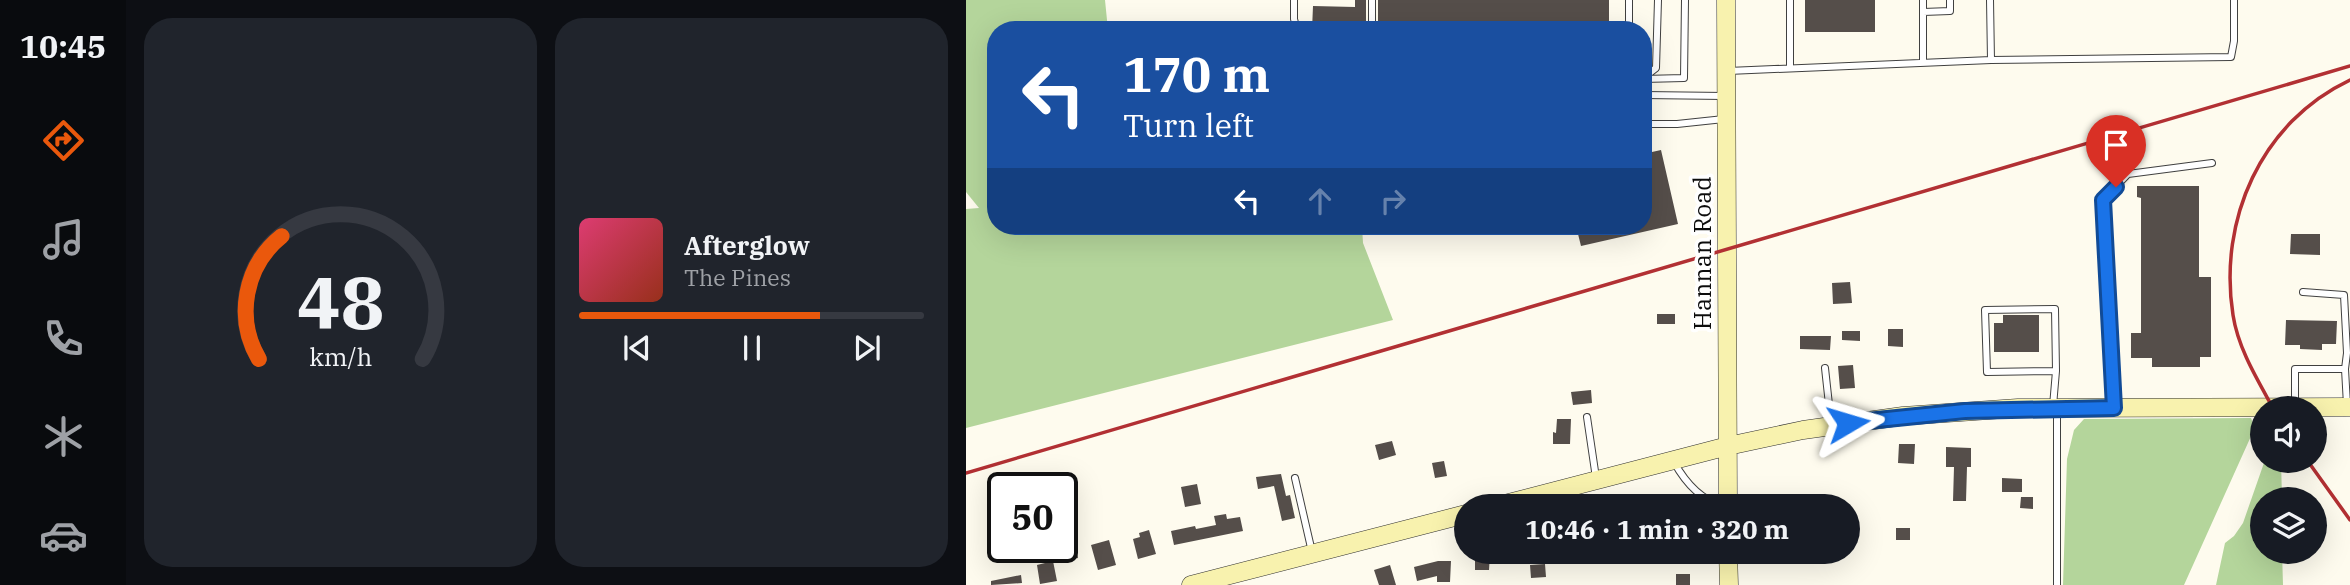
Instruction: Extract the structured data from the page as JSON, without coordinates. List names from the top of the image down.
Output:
{
  "streets": {
    "main road": ["Hannan Road"]
  },
  "page": {
    "tabs": "10:45",
    "turn": ["170 m", "Turn left"],
    "song": ["Afterglow", "The Pines"],
    "limit": "50",
    "trip": "10:46 · 1 min · 320 m",
    "gauge": ["48", "km/h"]
  }
}
